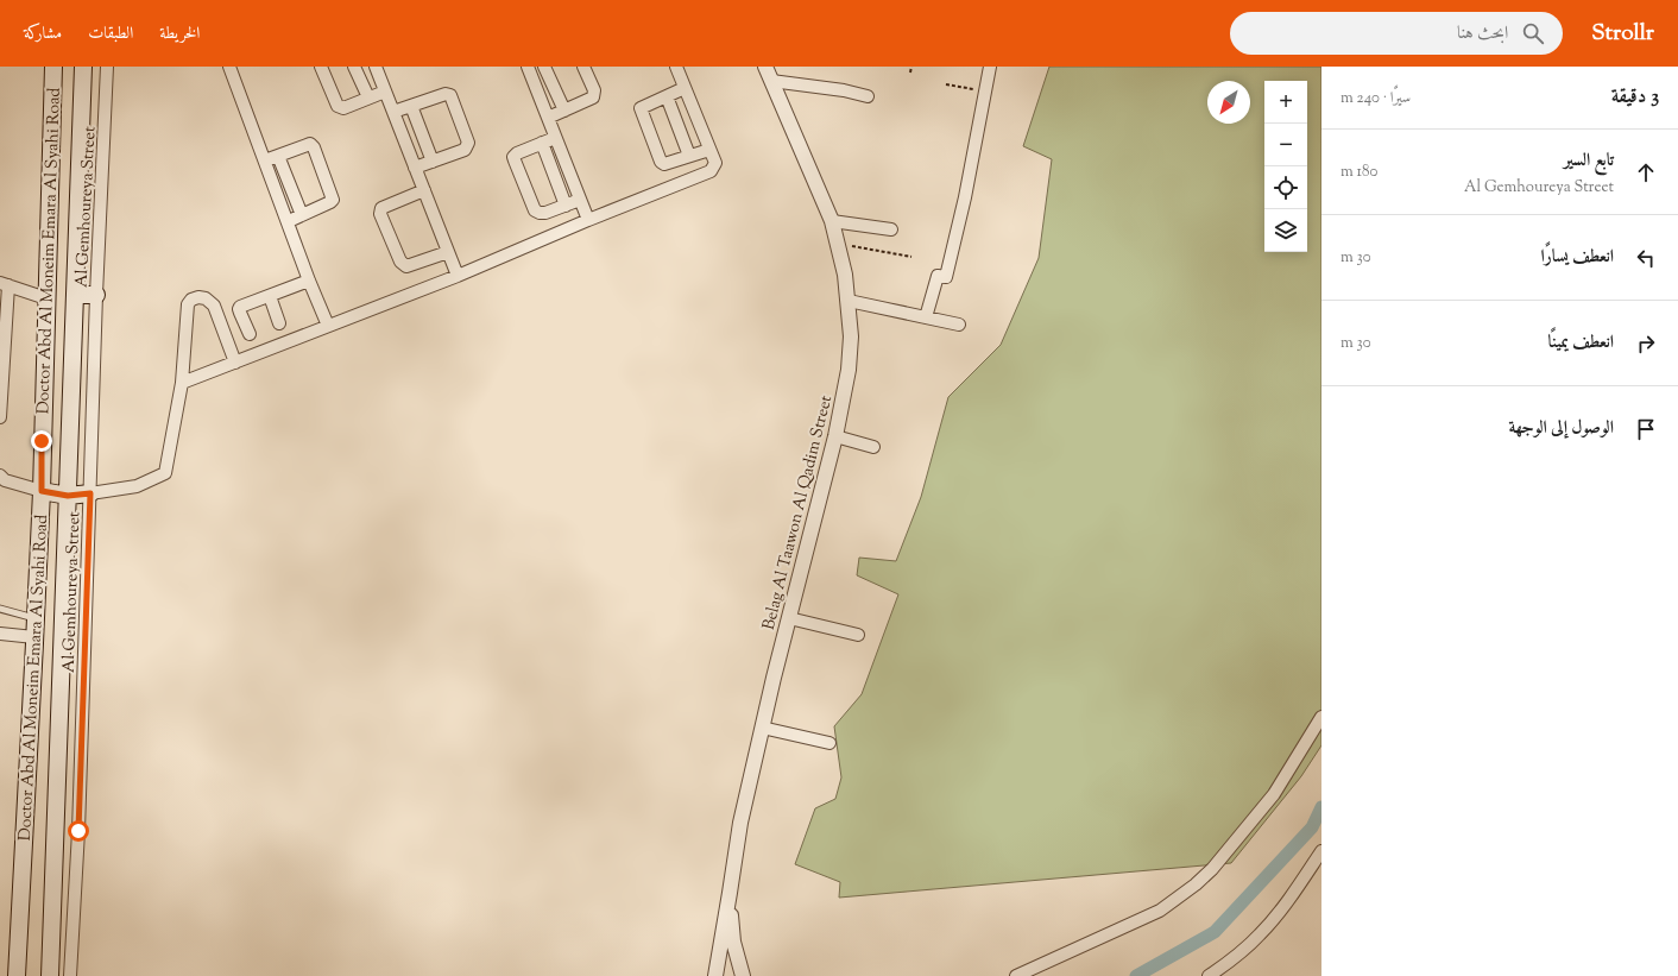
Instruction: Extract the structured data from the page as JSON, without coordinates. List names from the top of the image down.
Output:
{
  "streets": {
    "main road": ["Doctor Abd Al Moneim Emara Al Syahi Road"],
    "street": ["Al Gemhoureya Street", "Belag Al Taawon Al Qadim Street"]
  },
  "north": "bottom left",
  "page": {
    "header": "Strollr",
    "search": "ابحث هنا",
    "nav": ["الخريطة", "الطبقات", "مشاركة"],
    "heading": ["3 دقيقة", "سيرًا · 240 m"],
    "map_buttons": ["+", "−"],
    "list": [
      ["تابع السير", "Al Gemhoureya Street", "180 m"],
      ["انعطف يسارًا", "30 m"],
      ["انعطف يمينًا", "30 m"],
      "الوصول إلى الوجهة"
    ]
  }
}
